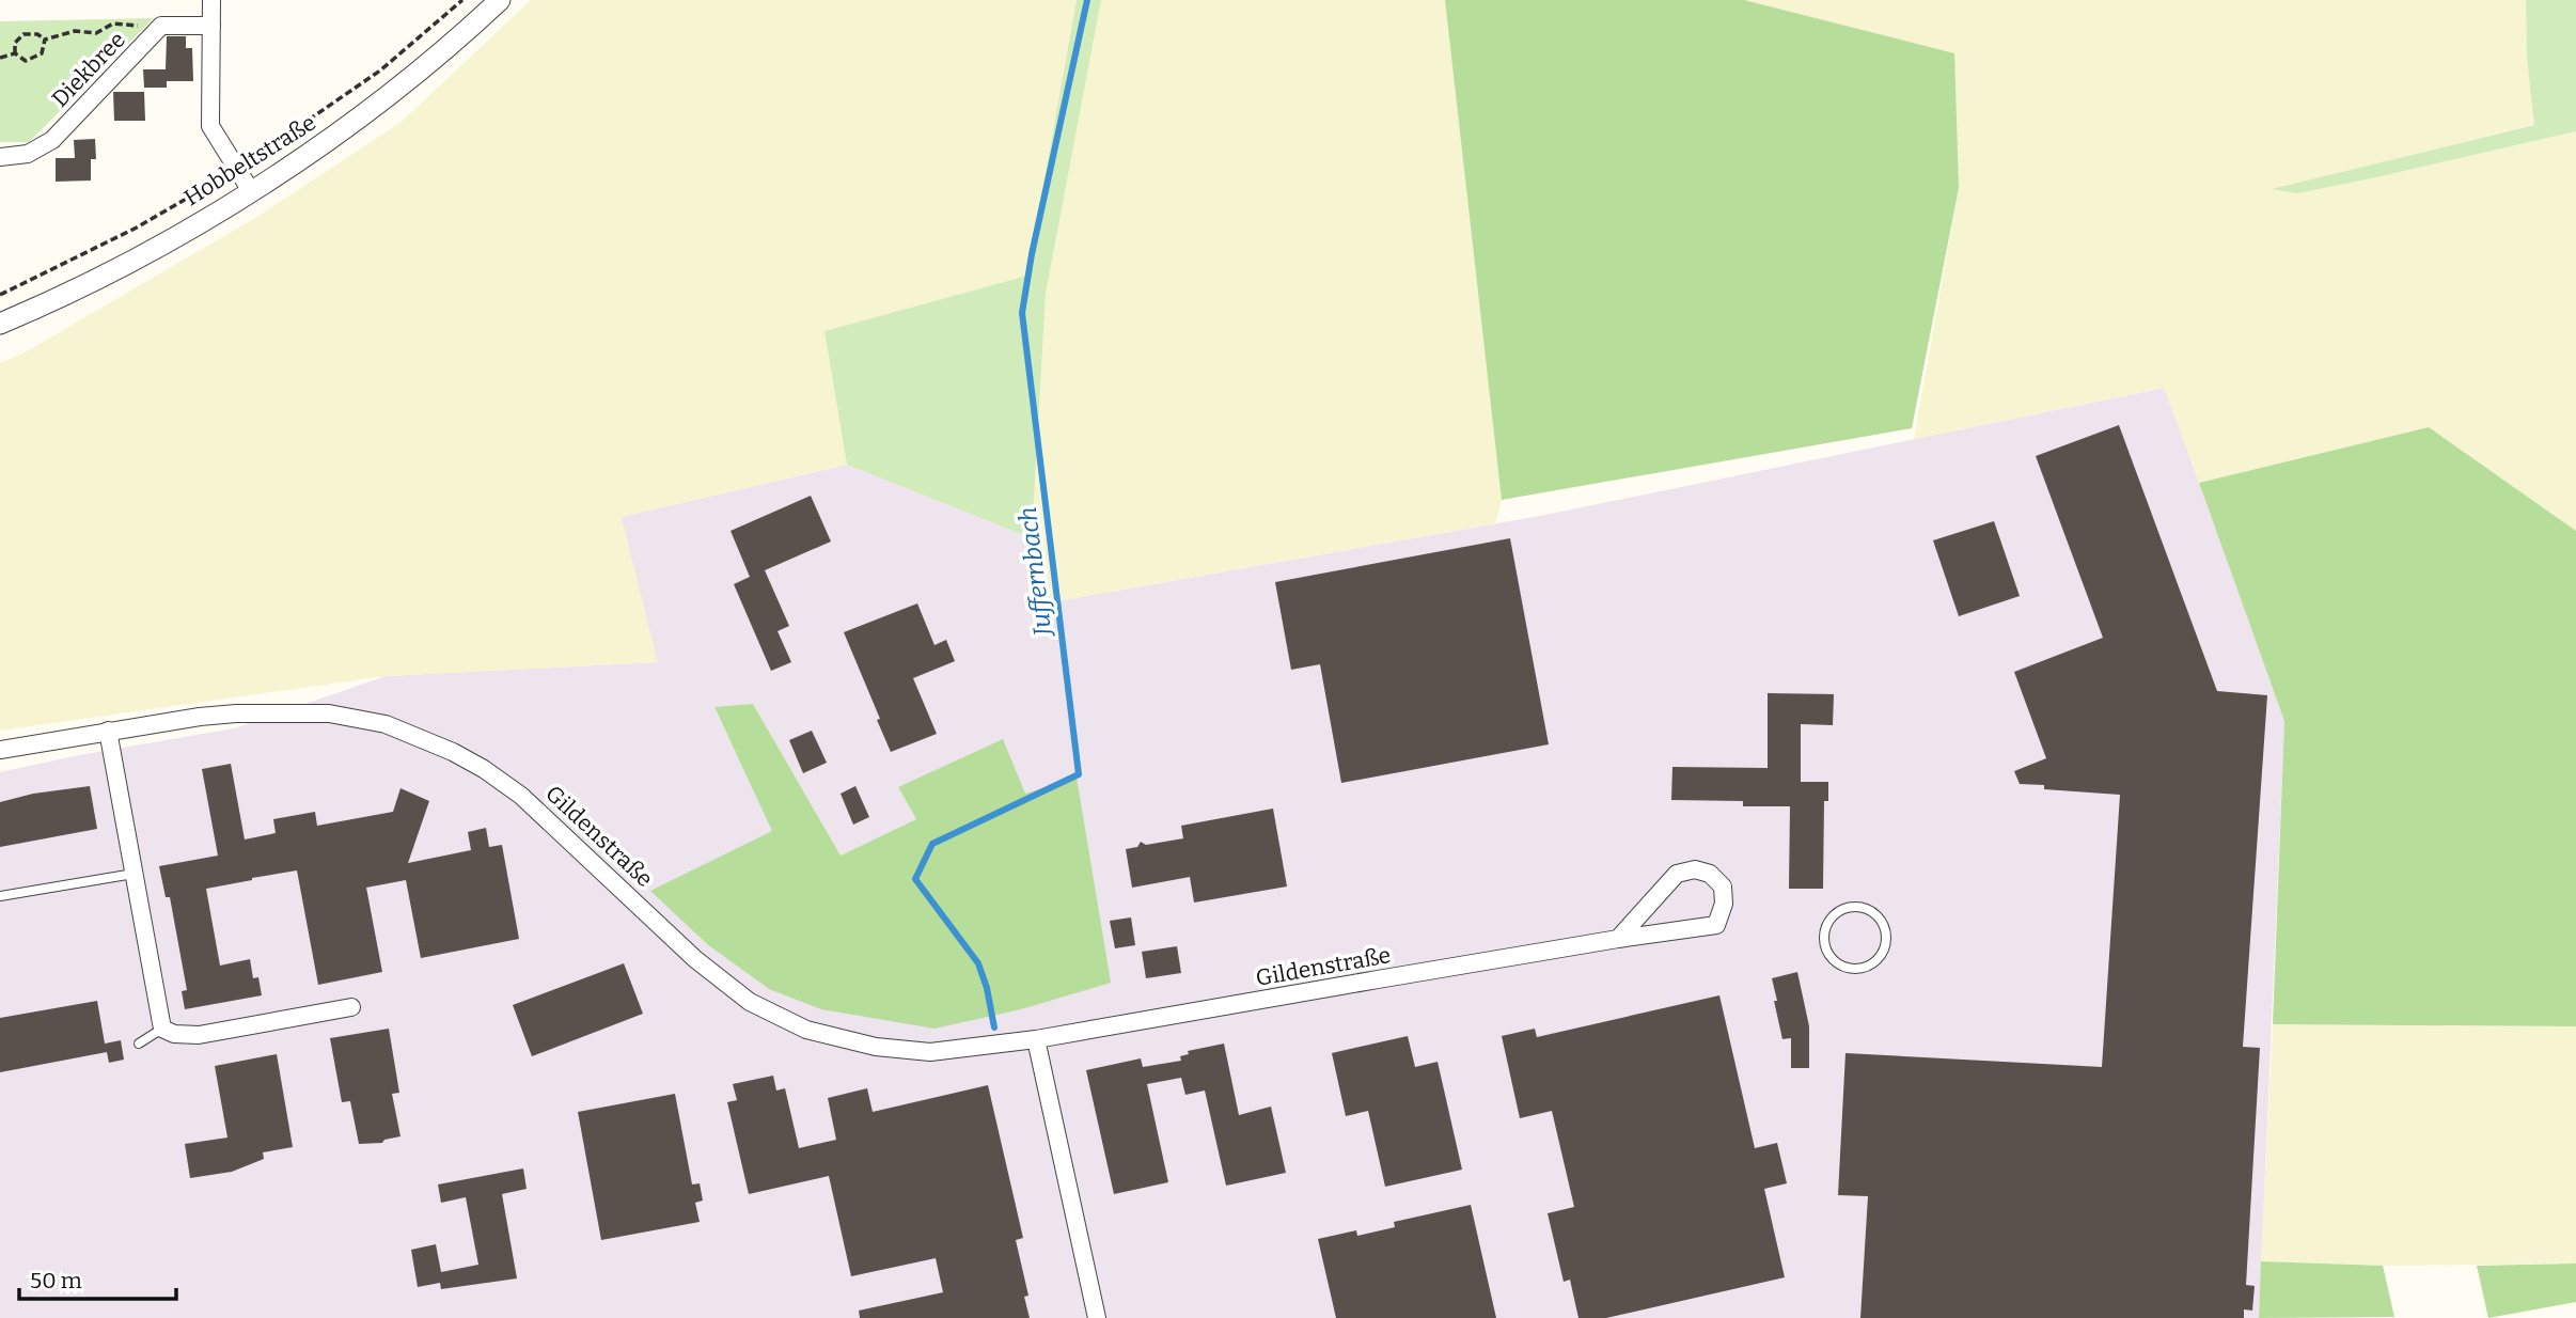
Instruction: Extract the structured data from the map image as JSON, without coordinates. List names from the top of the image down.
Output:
{
  "streets": {
    "street": ["Diekbree", "Hobbeltstraße", "Gildenstraße"]
  },
  "water": ["Juffernbach"],
  "scale_bar": "50 m"
}
